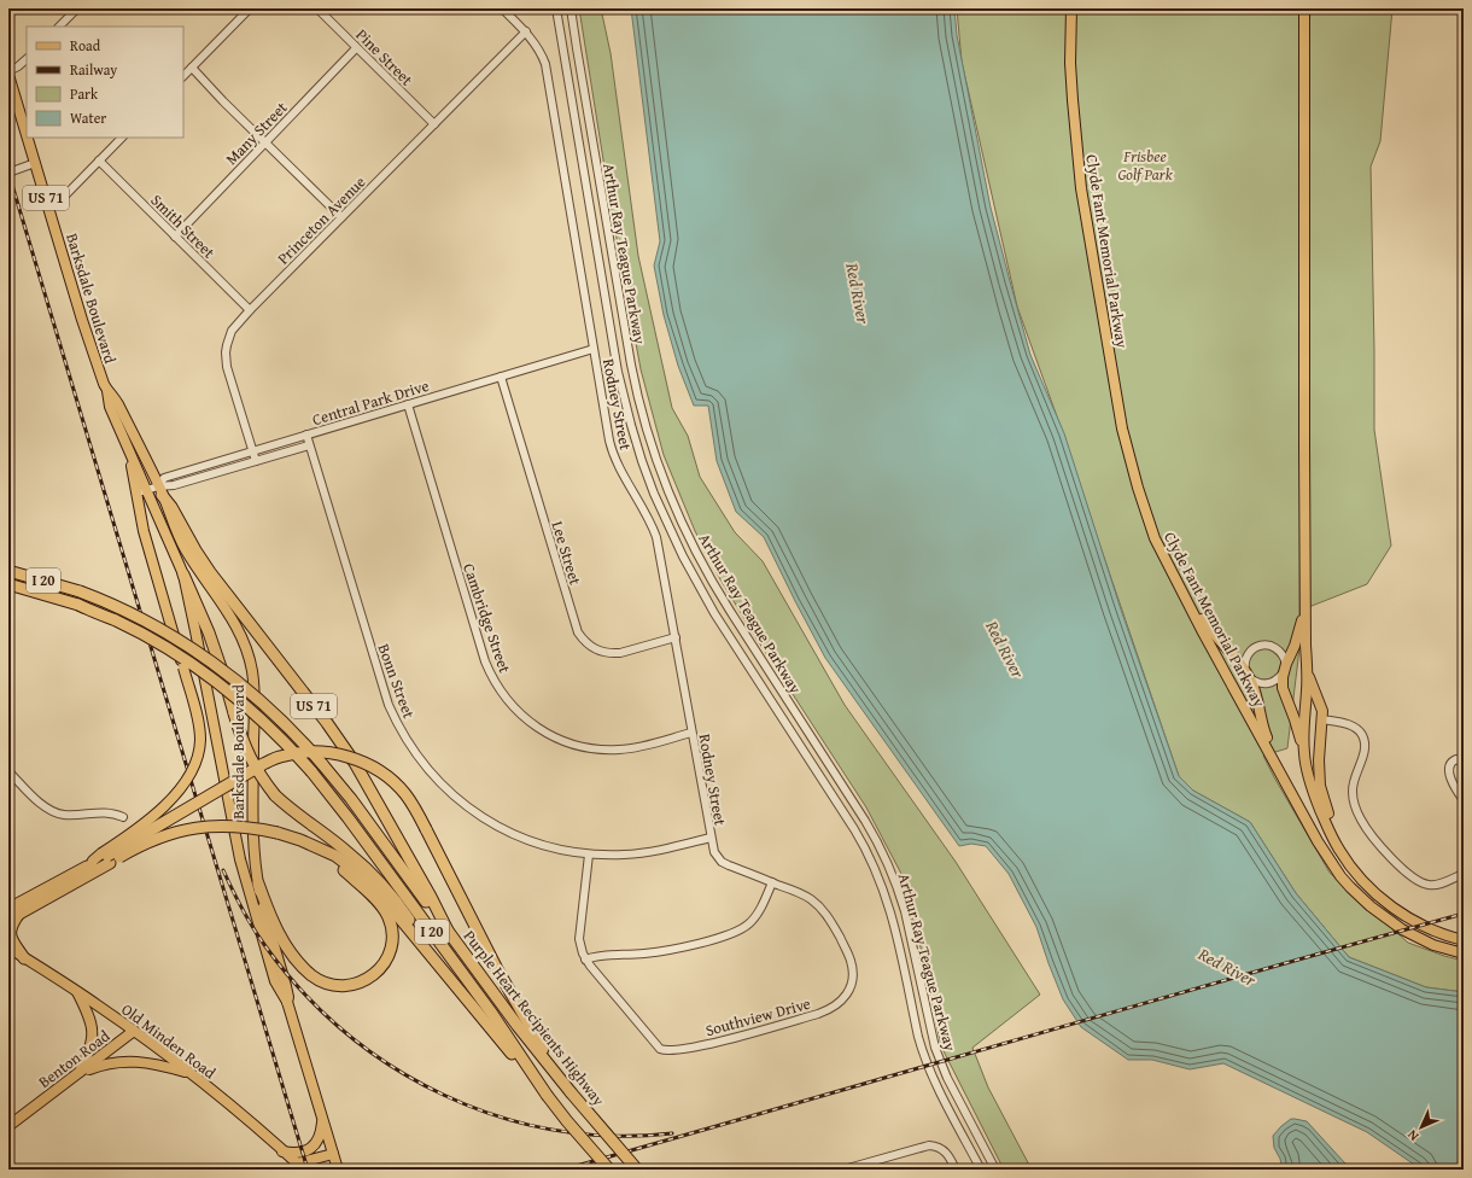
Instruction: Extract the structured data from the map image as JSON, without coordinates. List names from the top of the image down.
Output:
{
  "streets": {
    "highway": ["US 71", "I 20", "Purple Heart Recipients Highway"],
    "main road": [
      "Clyde Fant Memorial Parkway",
      "Barksdale Boulevard",
      "Old Minden Road",
      "Benton Road"
    ],
    "street": [
      "Pine Street",
      "Many Street",
      "Princeton Avenue",
      "Smith Street",
      "Arthur Ray Teague Parkway",
      "Central Park Drive",
      "Rodney Street",
      "Lee Street",
      "Cambridge Street",
      "Bonn Street",
      "Southview Drive"
    ]
  },
  "crossings": [
    ["Pine Street", "Many Street"],
    ["Pine Street", "Princeton Avenue"],
    ["Many Street", "Smith Street"],
    ["US 71", "Barksdale Boulevard"],
    ["US 71", "Central Park Drive"],
    ["US 71", "Purple Heart Recipients Highway"],
    ["Princeton Avenue", "Smith Street"],
    ["Princeton Avenue", "Central Park Drive"],
    ["Princeton Avenue", "Rodney Street"],
    ["Barksdale Boulevard", "Central Park Drive"],
    ["Central Park Drive", "Rodney Street"],
    ["Central Park Drive", "Lee Street"],
    ["Central Park Drive", "Cambridge Street"],
    ["Central Park Drive", "Bonn Street"],
    ["Rodney Street", "Lee Street"],
    ["Rodney Street", "Cambridge Street"],
    ["Rodney Street", "Bonn Street"],
    ["Rodney Street", "Southview Drive"],
    ["Bonn Street", "Southview Drive"],
    ["Old Minden Road", "Benton Road"]
  ],
  "water": ["Red River"],
  "parks": ["Frisbee Golf Park"],
  "legend": [
    "Road",
    "Railway",
    "Park",
    "Water"
  ],
  "north": "bottom left"
}
